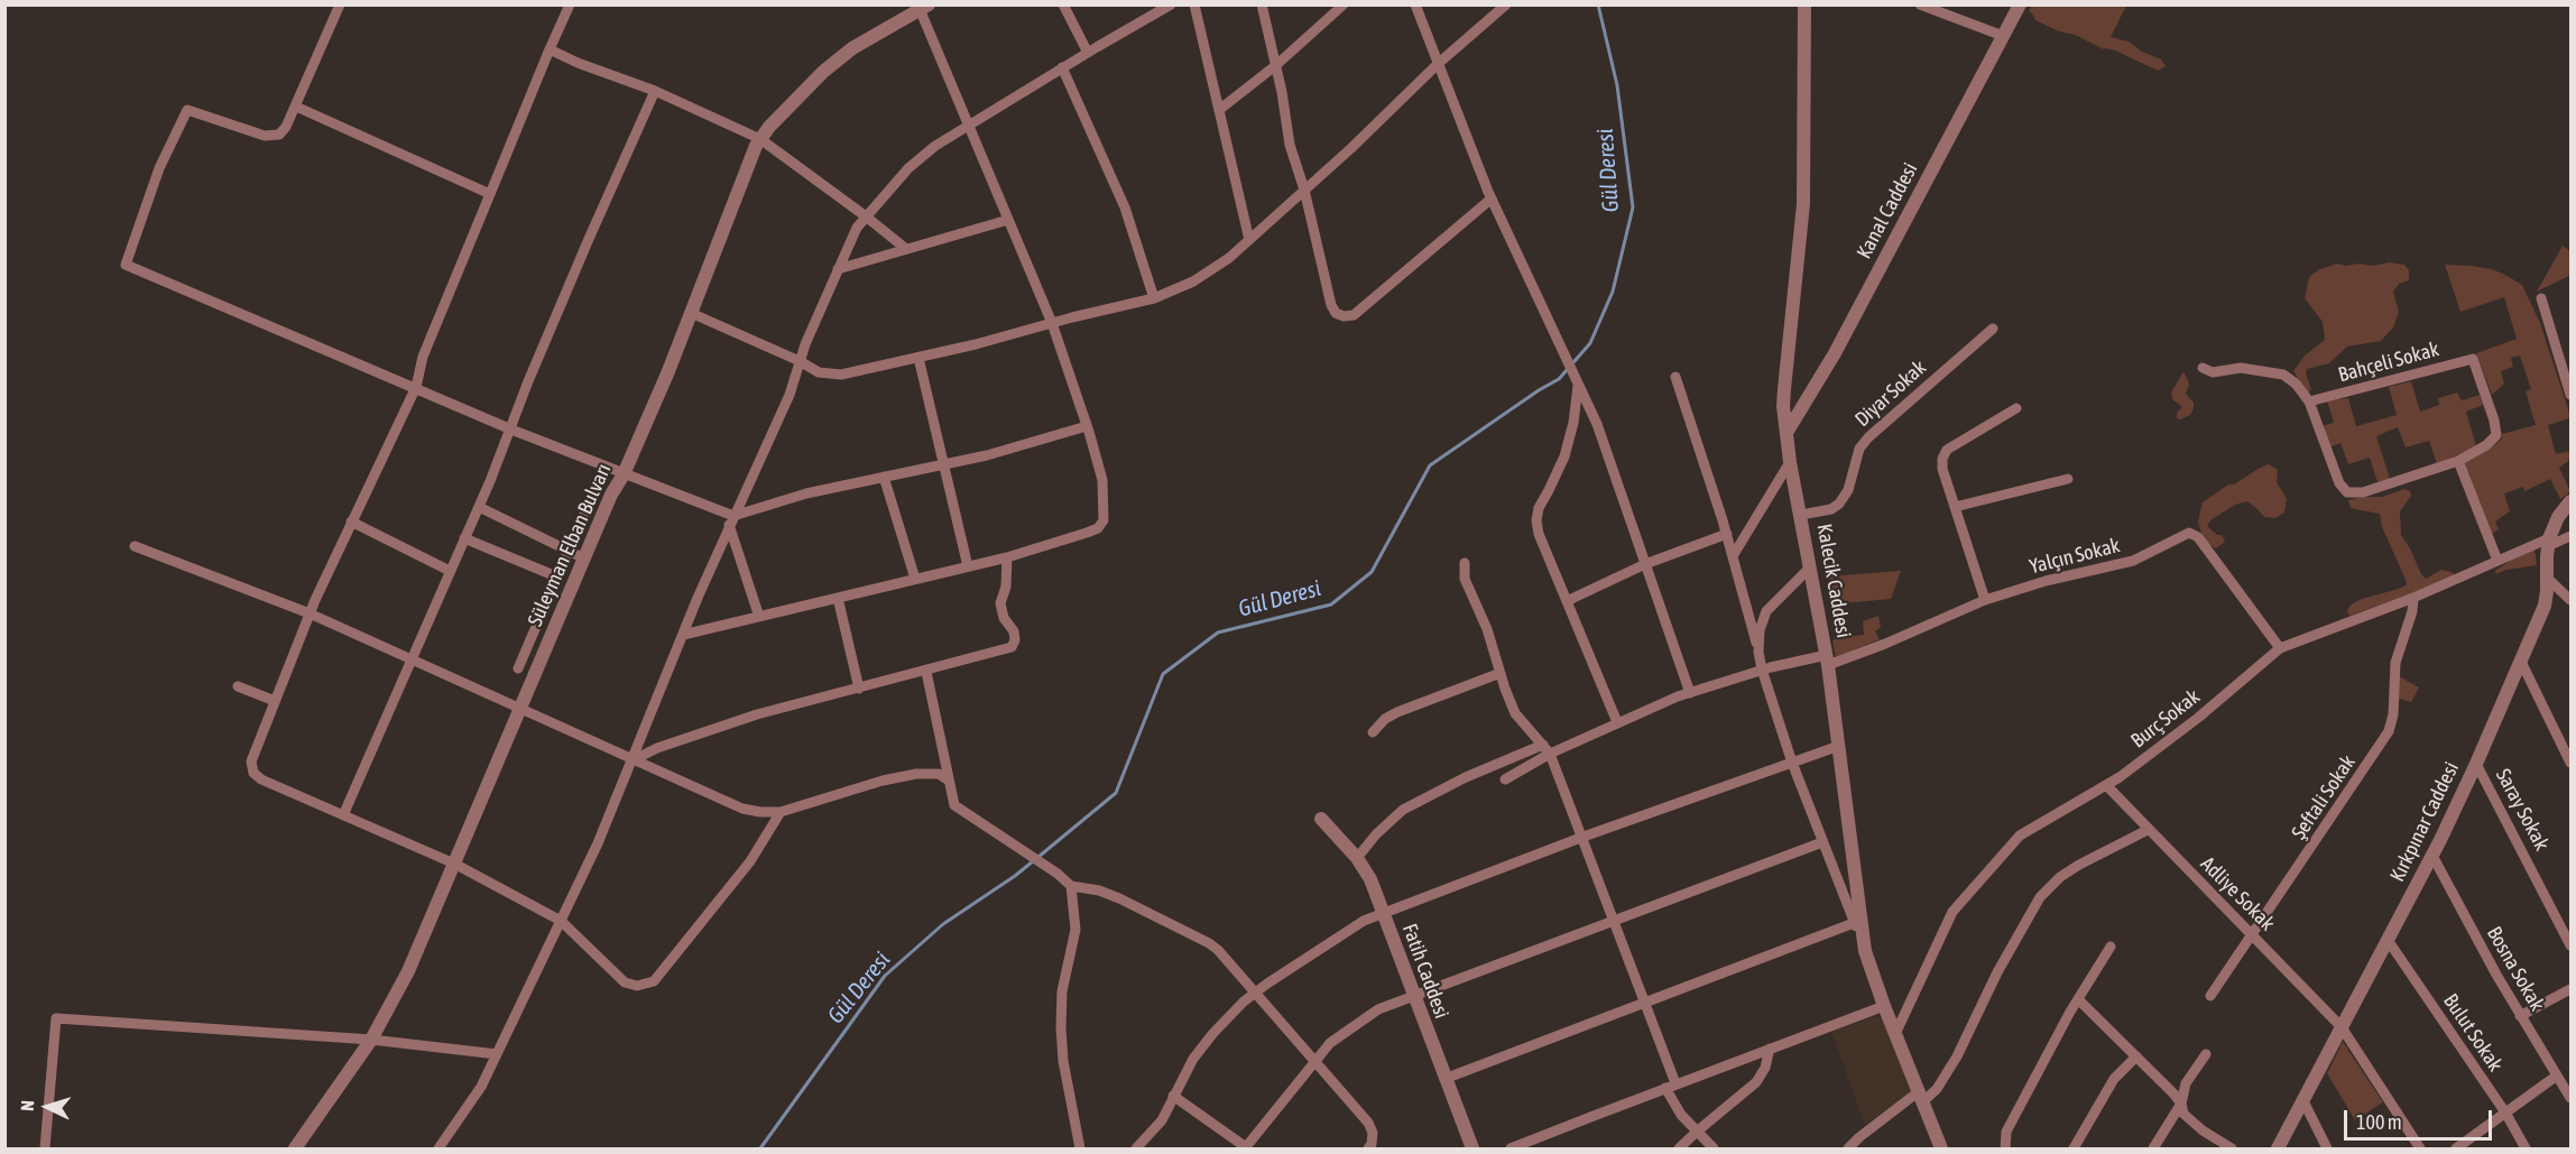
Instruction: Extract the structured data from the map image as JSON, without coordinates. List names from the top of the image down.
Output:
{
  "streets": {
    "street": [
      "Kanal Caddesi",
      "Bahçeli Sokak",
      "Diyar Sokak",
      "Süleyman Elban Bulvarı",
      "Yalçın Sokak",
      "Kalecik Caddesi",
      "Burç Sokak",
      "Şeftali Sokak",
      "Saray Sokak",
      "Kırkpınar Caddesi",
      "Adliye Sokak",
      "Bosna Sokak",
      "Fatih Caddesi",
      "Bulut Sokak"
    ]
  },
  "crossings": [
    ["Kanal Caddesi", "Kalecik Caddesi"],
    ["Diyar Sokak", "Kalecik Caddesi"],
    ["Yalçın Sokak", "Kalecik Caddesi"],
    ["Yalçın Sokak", "Burç Sokak"],
    ["Kalecik Caddesi", "Burç Sokak"],
    ["Burç Sokak", "Şeftali Sokak"],
    ["Burç Sokak", "Kırkpınar Caddesi"],
    ["Burç Sokak", "Adliye Sokak"],
    ["Şeftali Sokak", "Adliye Sokak"],
    ["Saray Sokak", "Kırkpınar Caddesi"],
    ["Kırkpınar Caddesi", "Adliye Sokak"],
    ["Kırkpınar Caddesi", "Bosna Sokak"],
    ["Kırkpınar Caddesi", "Bulut Sokak"]
  ],
  "water": ["Gül Deresi"],
  "scale_bar": "100 m",
  "north": "left"
}
